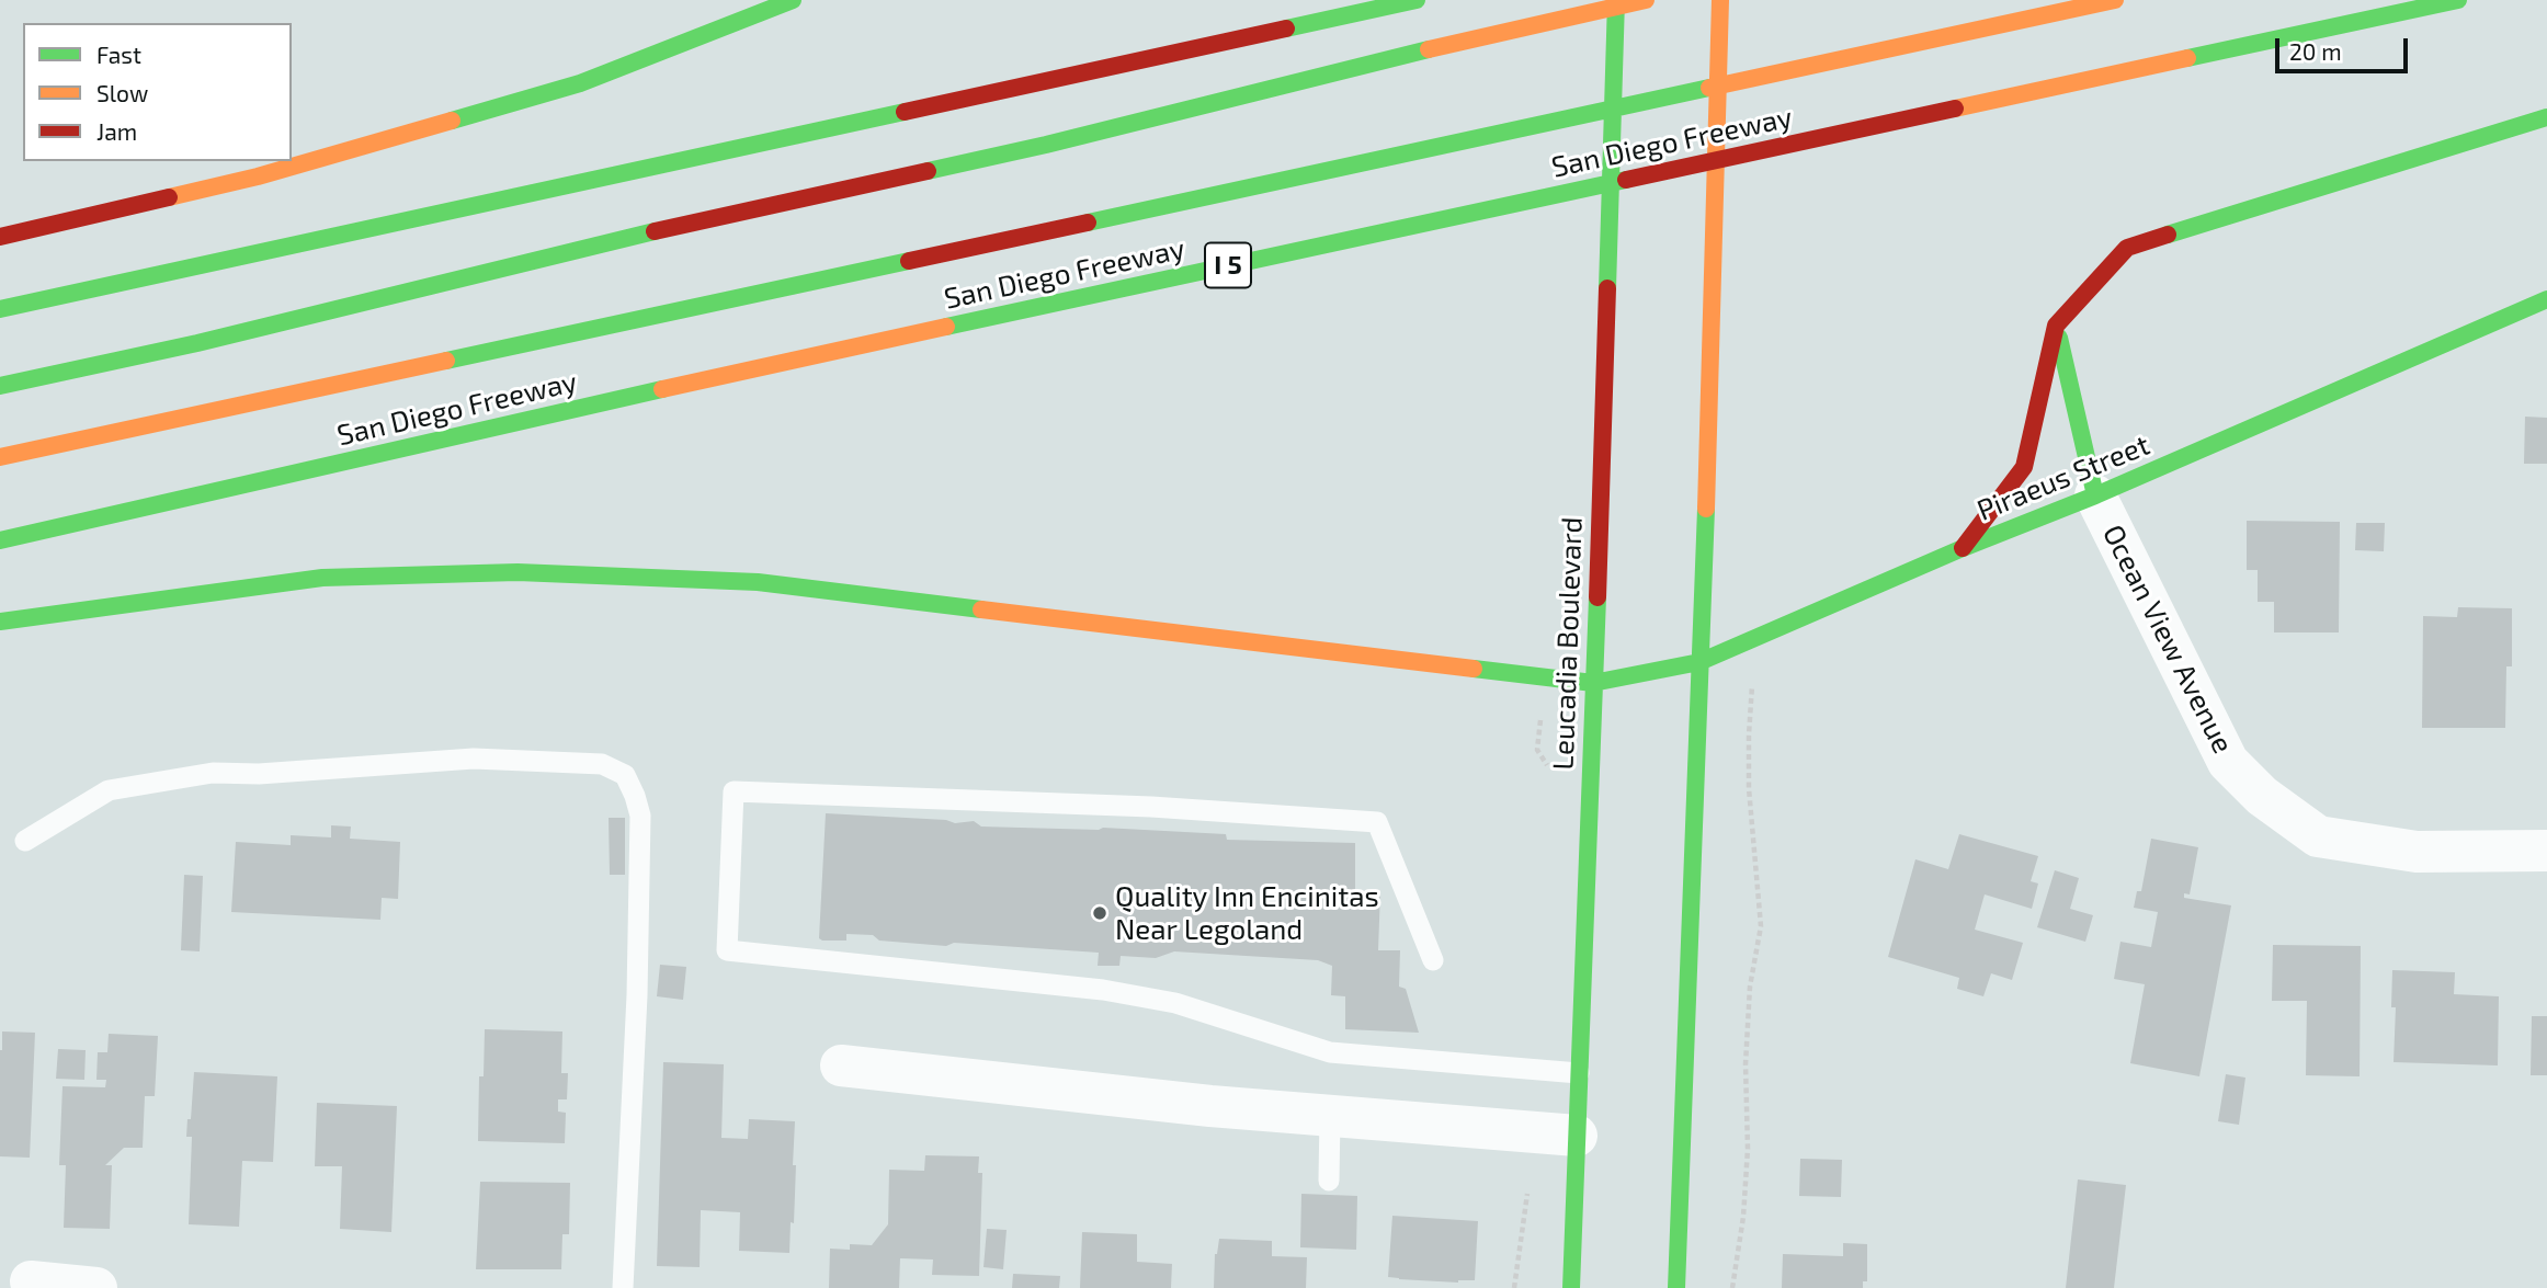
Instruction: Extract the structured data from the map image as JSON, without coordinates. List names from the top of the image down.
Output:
{
  "streets": {
    "main road": [
      "San Diego Freeway",
      "I 5",
      "Piraeus Street",
      "Leucadia Boulevard"
    ],
    "street": ["Ocean View Avenue"]
  },
  "crossings": [
    ["Piraeus Street", "Ocean View Avenue"],
    ["Piraeus Street", "Leucadia Boulevard"]
  ],
  "places": ["Quality Inn Encinitas Near Legoland"],
  "legend": ["Fast", "Slow", "Jam"],
  "scale_bar": "20 m"
}
